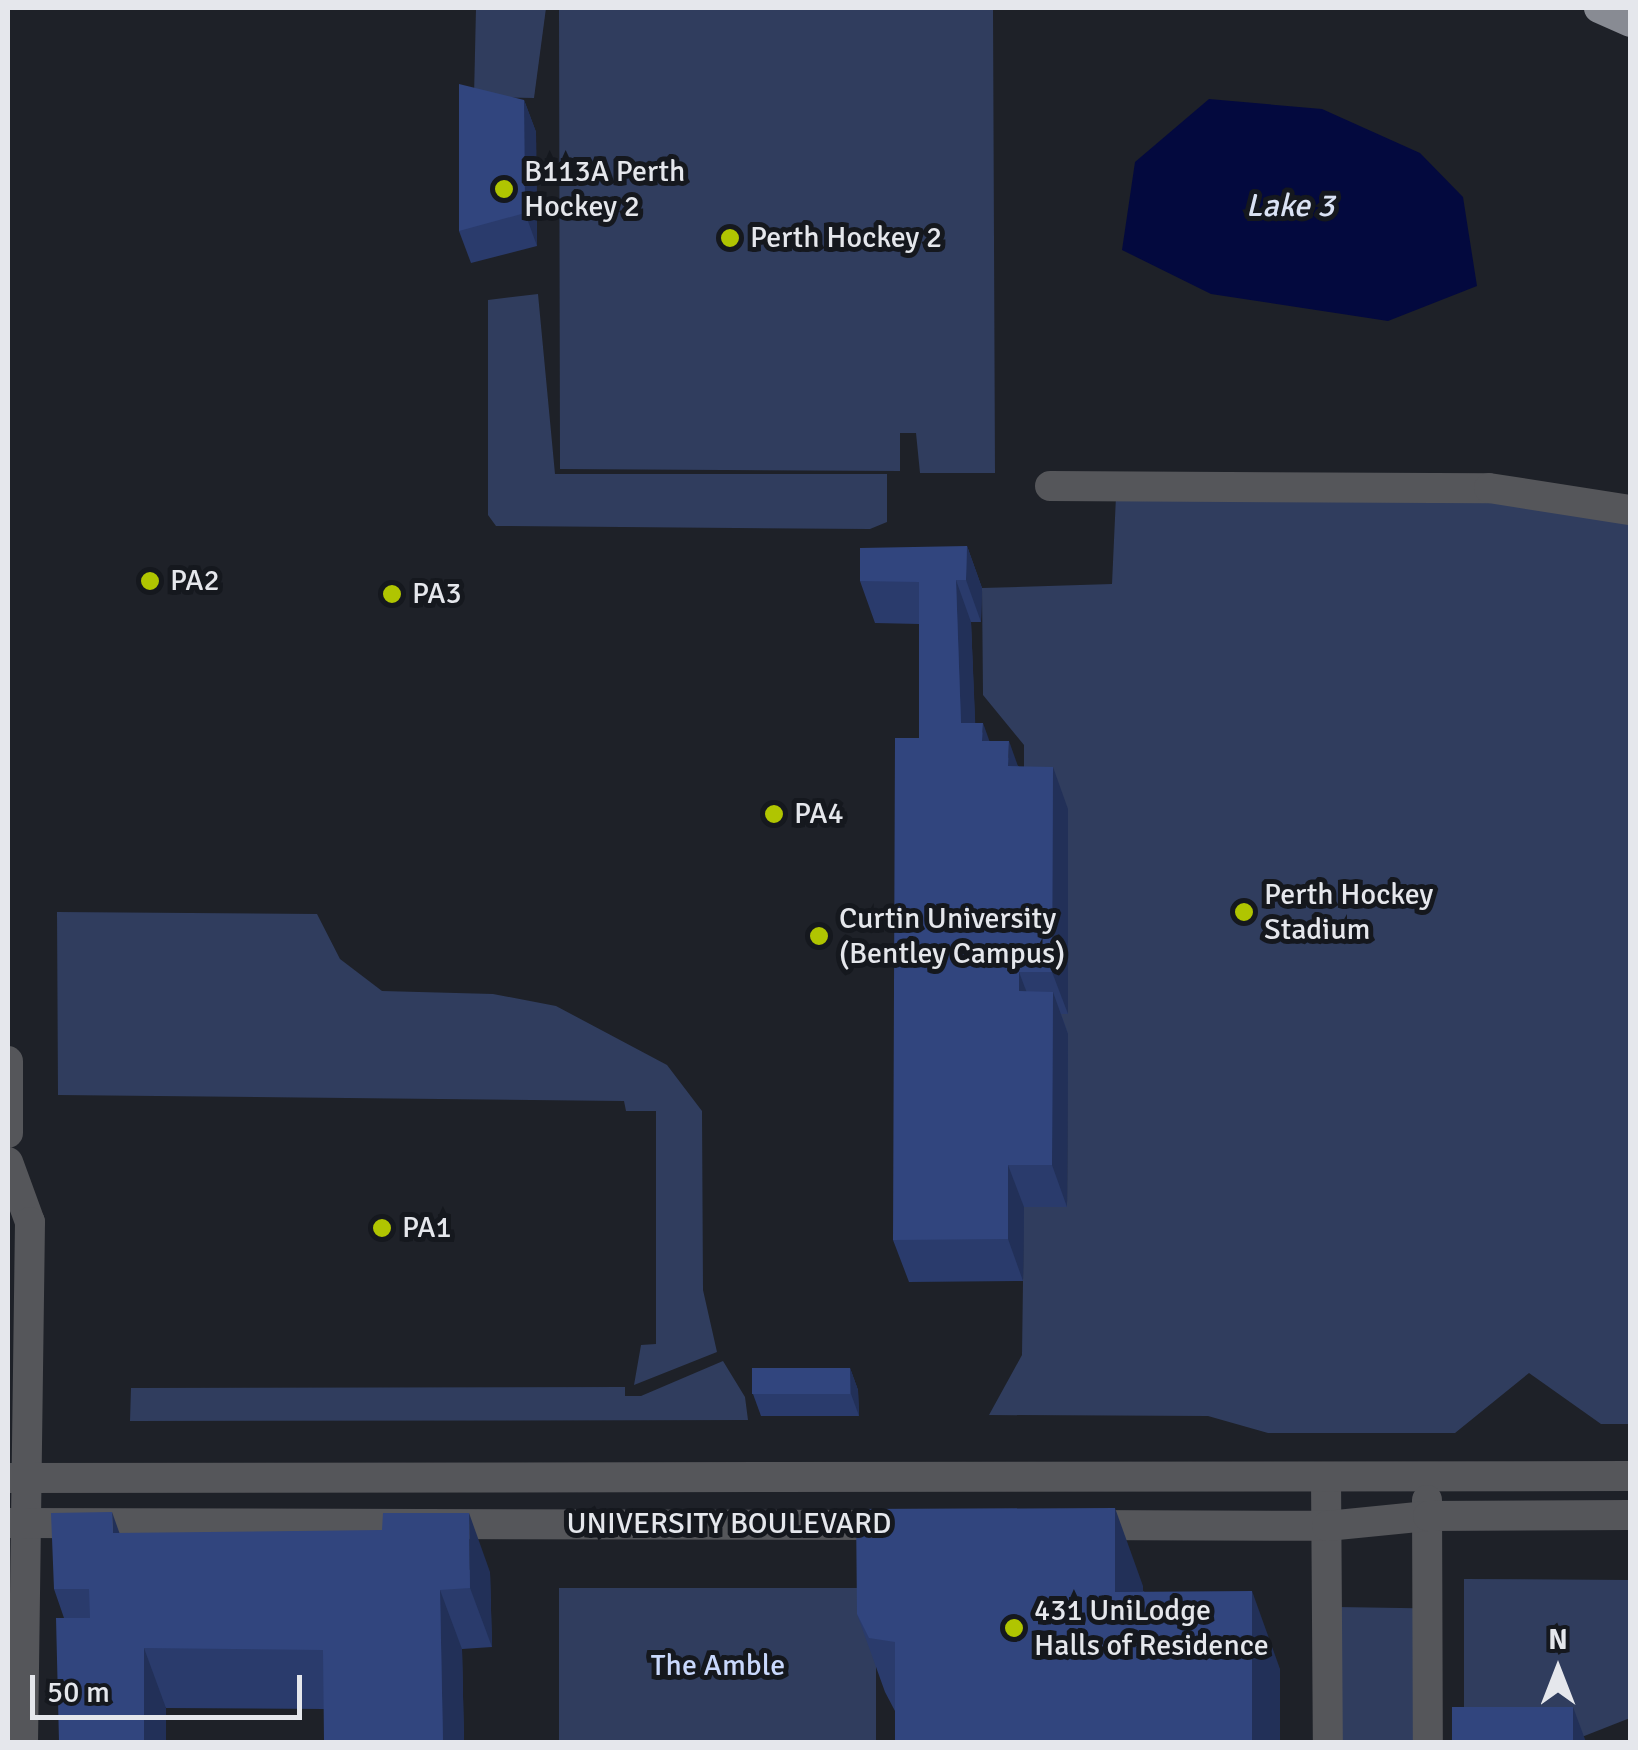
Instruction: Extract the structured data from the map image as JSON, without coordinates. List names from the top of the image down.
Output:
{
  "streets": {
    "street": ["UNIVERSITY BOULEVARD"]
  },
  "water": ["Lake 3"],
  "parks": ["The Amble"],
  "places": [
    "B113A Perth Hockey 2",
    "Perth Hockey 2",
    "PA2",
    "PA3",
    "PA4",
    "Perth Hockey Stadium",
    "Curtin University (Bentley Campus)",
    "PA1",
    "431 UniLodge Halls of Residence"
  ],
  "scale_bar": "50 m",
  "north": "top"
}
